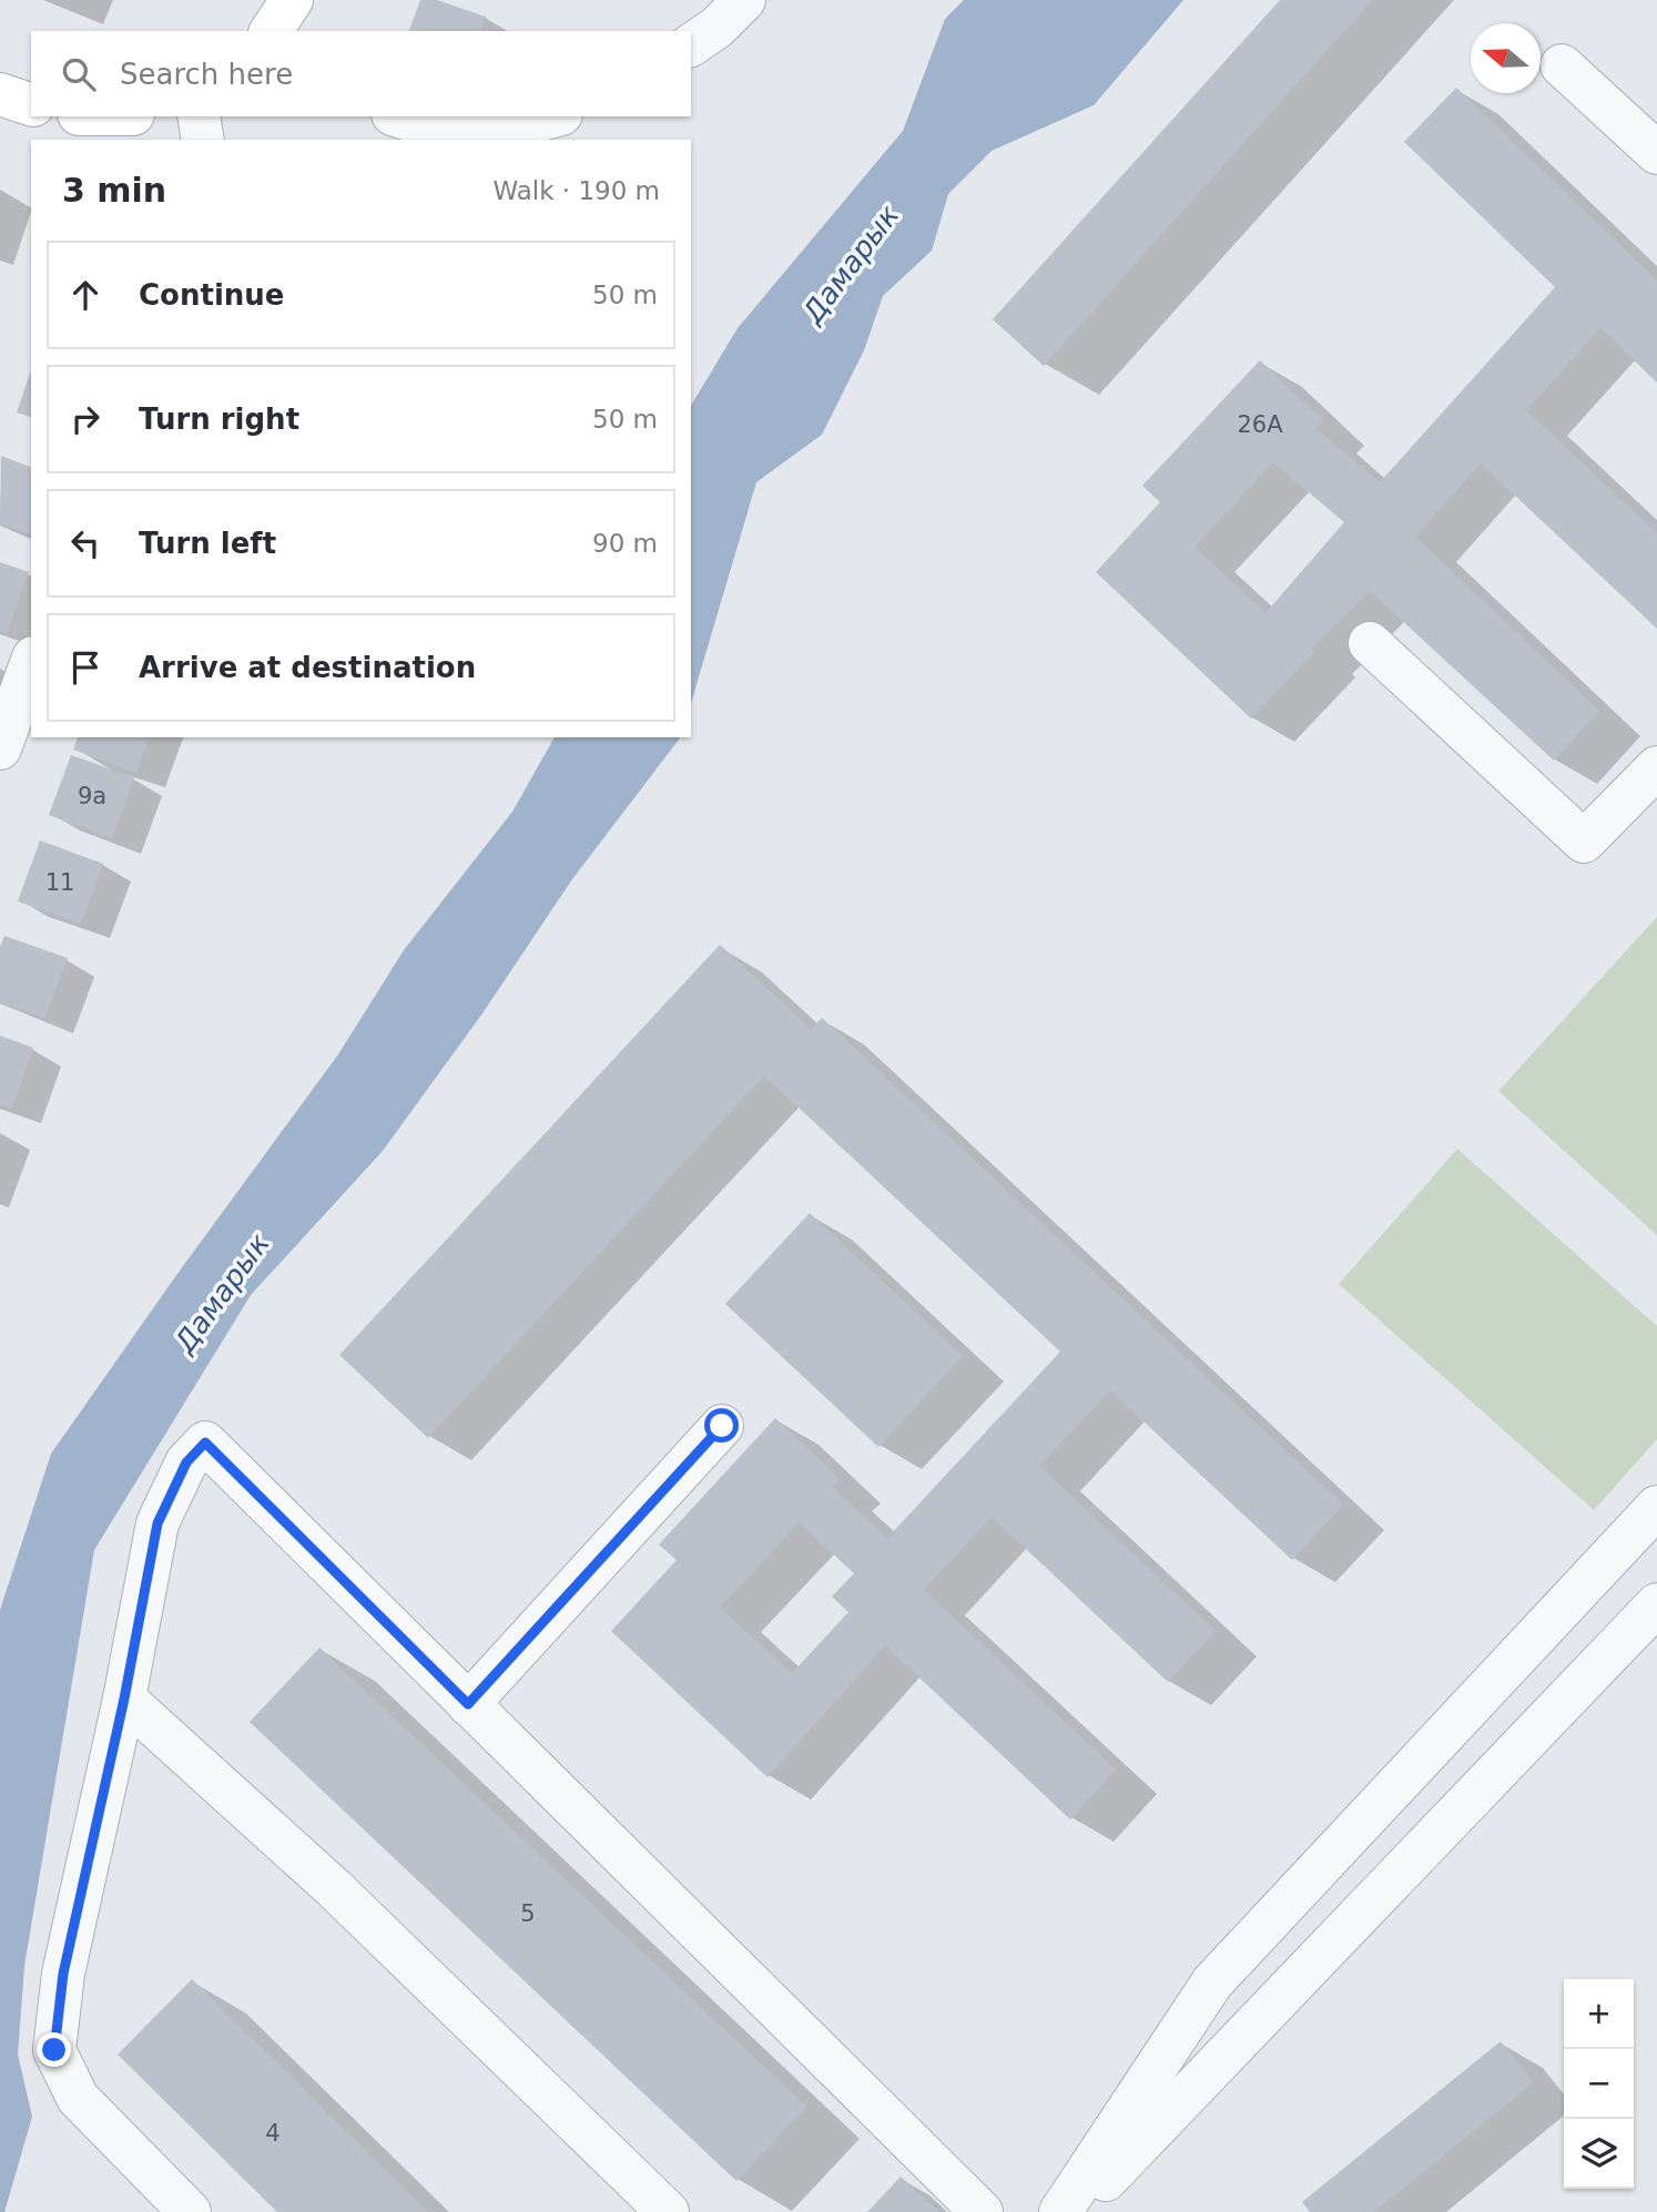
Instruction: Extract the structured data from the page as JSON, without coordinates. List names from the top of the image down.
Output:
{
  "water": ["Дамарык"],
  "house_numbers": [
    "26A",
    "9a",
    "11",
    "5",
    "4"
  ],
  "north": "left",
  "page": {
    "search": "Search here",
    "heading": ["3 min", "Walk · 190 m"],
    "list": [
      ["Continue", "50 m"],
      ["Turn right", "50 m"],
      ["Turn left", "90 m"],
      "Arrive at destination"
    ],
    "map_buttons": ["+", "−"]
  }
}
